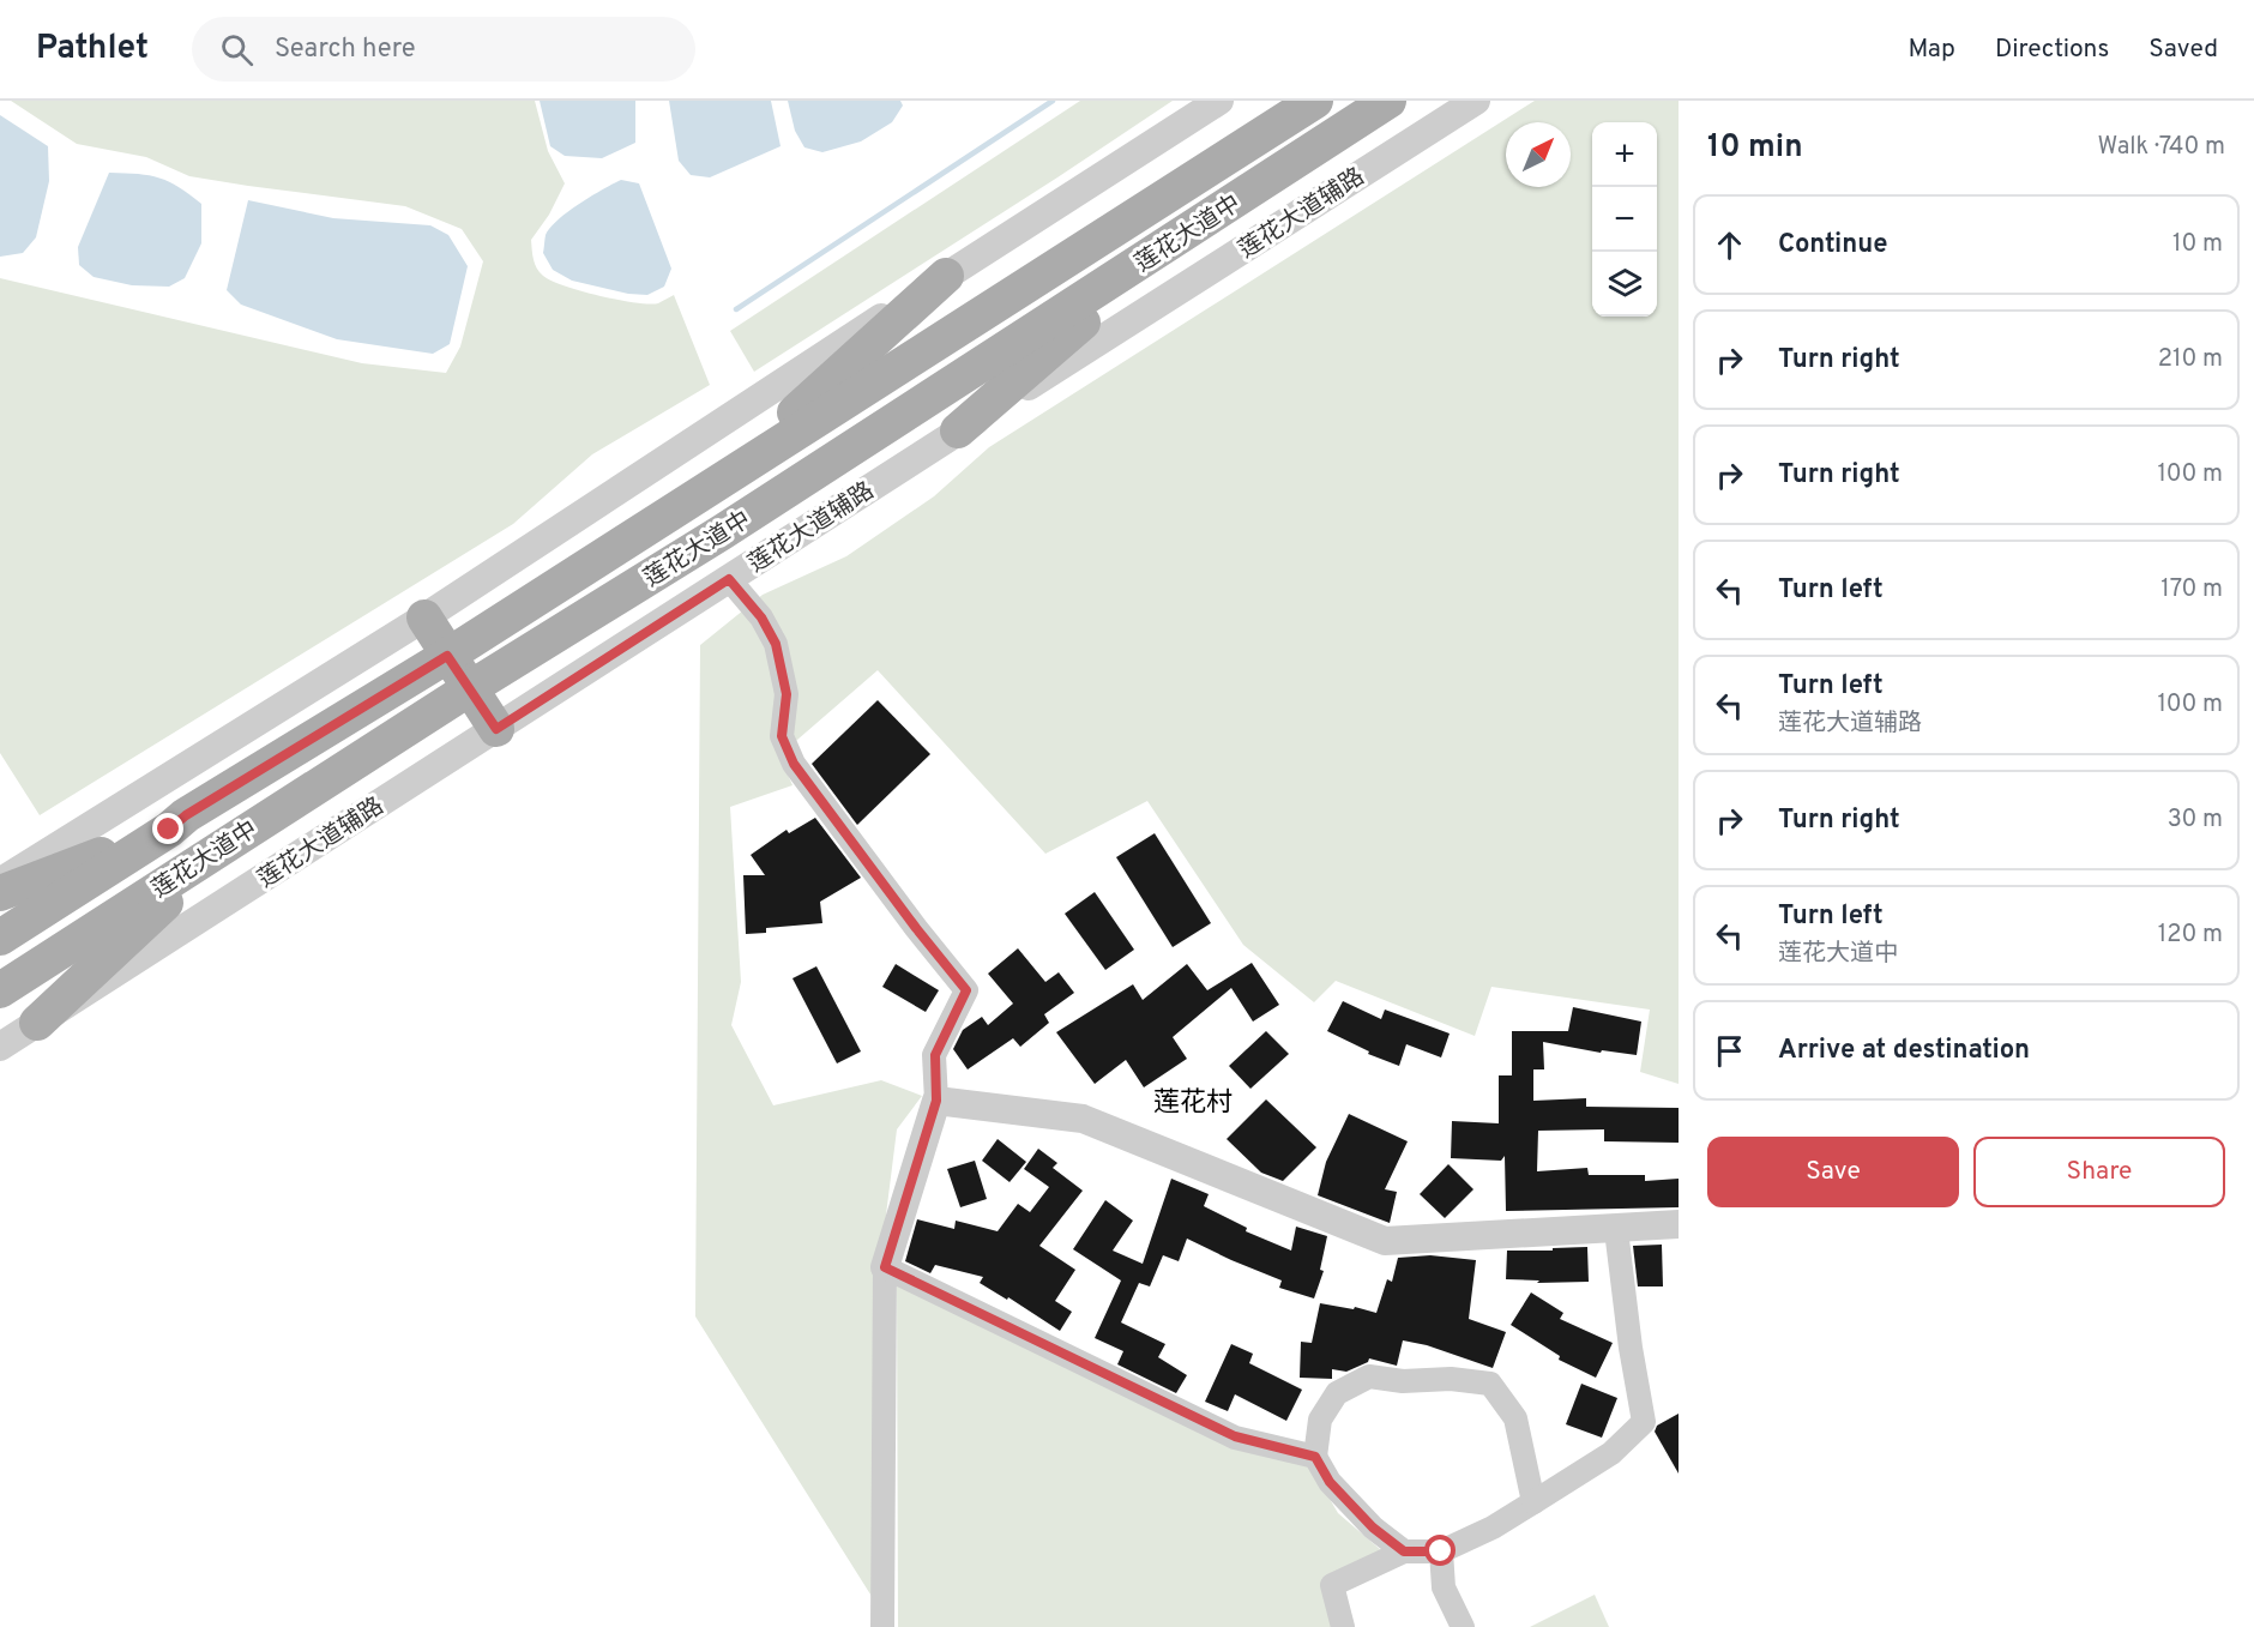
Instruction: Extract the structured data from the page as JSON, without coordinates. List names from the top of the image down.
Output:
{
  "streets": {
    "main road": ["莲花大道中"],
    "street": ["莲花大道辅路"]
  },
  "districts": ["莲花村"],
  "north": "top right",
  "page": {
    "header": "Pathlet",
    "search": "Search here",
    "nav": ["Map", "Directions", "Saved"],
    "heading": ["10 min", "Walk · 740 m"],
    "map_buttons": ["+", "−"],
    "list": [
      ["Continue", "10 m"],
      ["Turn right", "210 m"],
      ["Turn right", "100 m"],
      ["Turn left", "170 m"],
      ["Turn left", "莲花大道辅路", "100 m"],
      ["Turn right", "30 m"],
      ["Turn left", "莲花大道中", "120 m"],
      "Arrive at destination"
    ],
    "buttons": ["Save", "Share"]
  }
}
